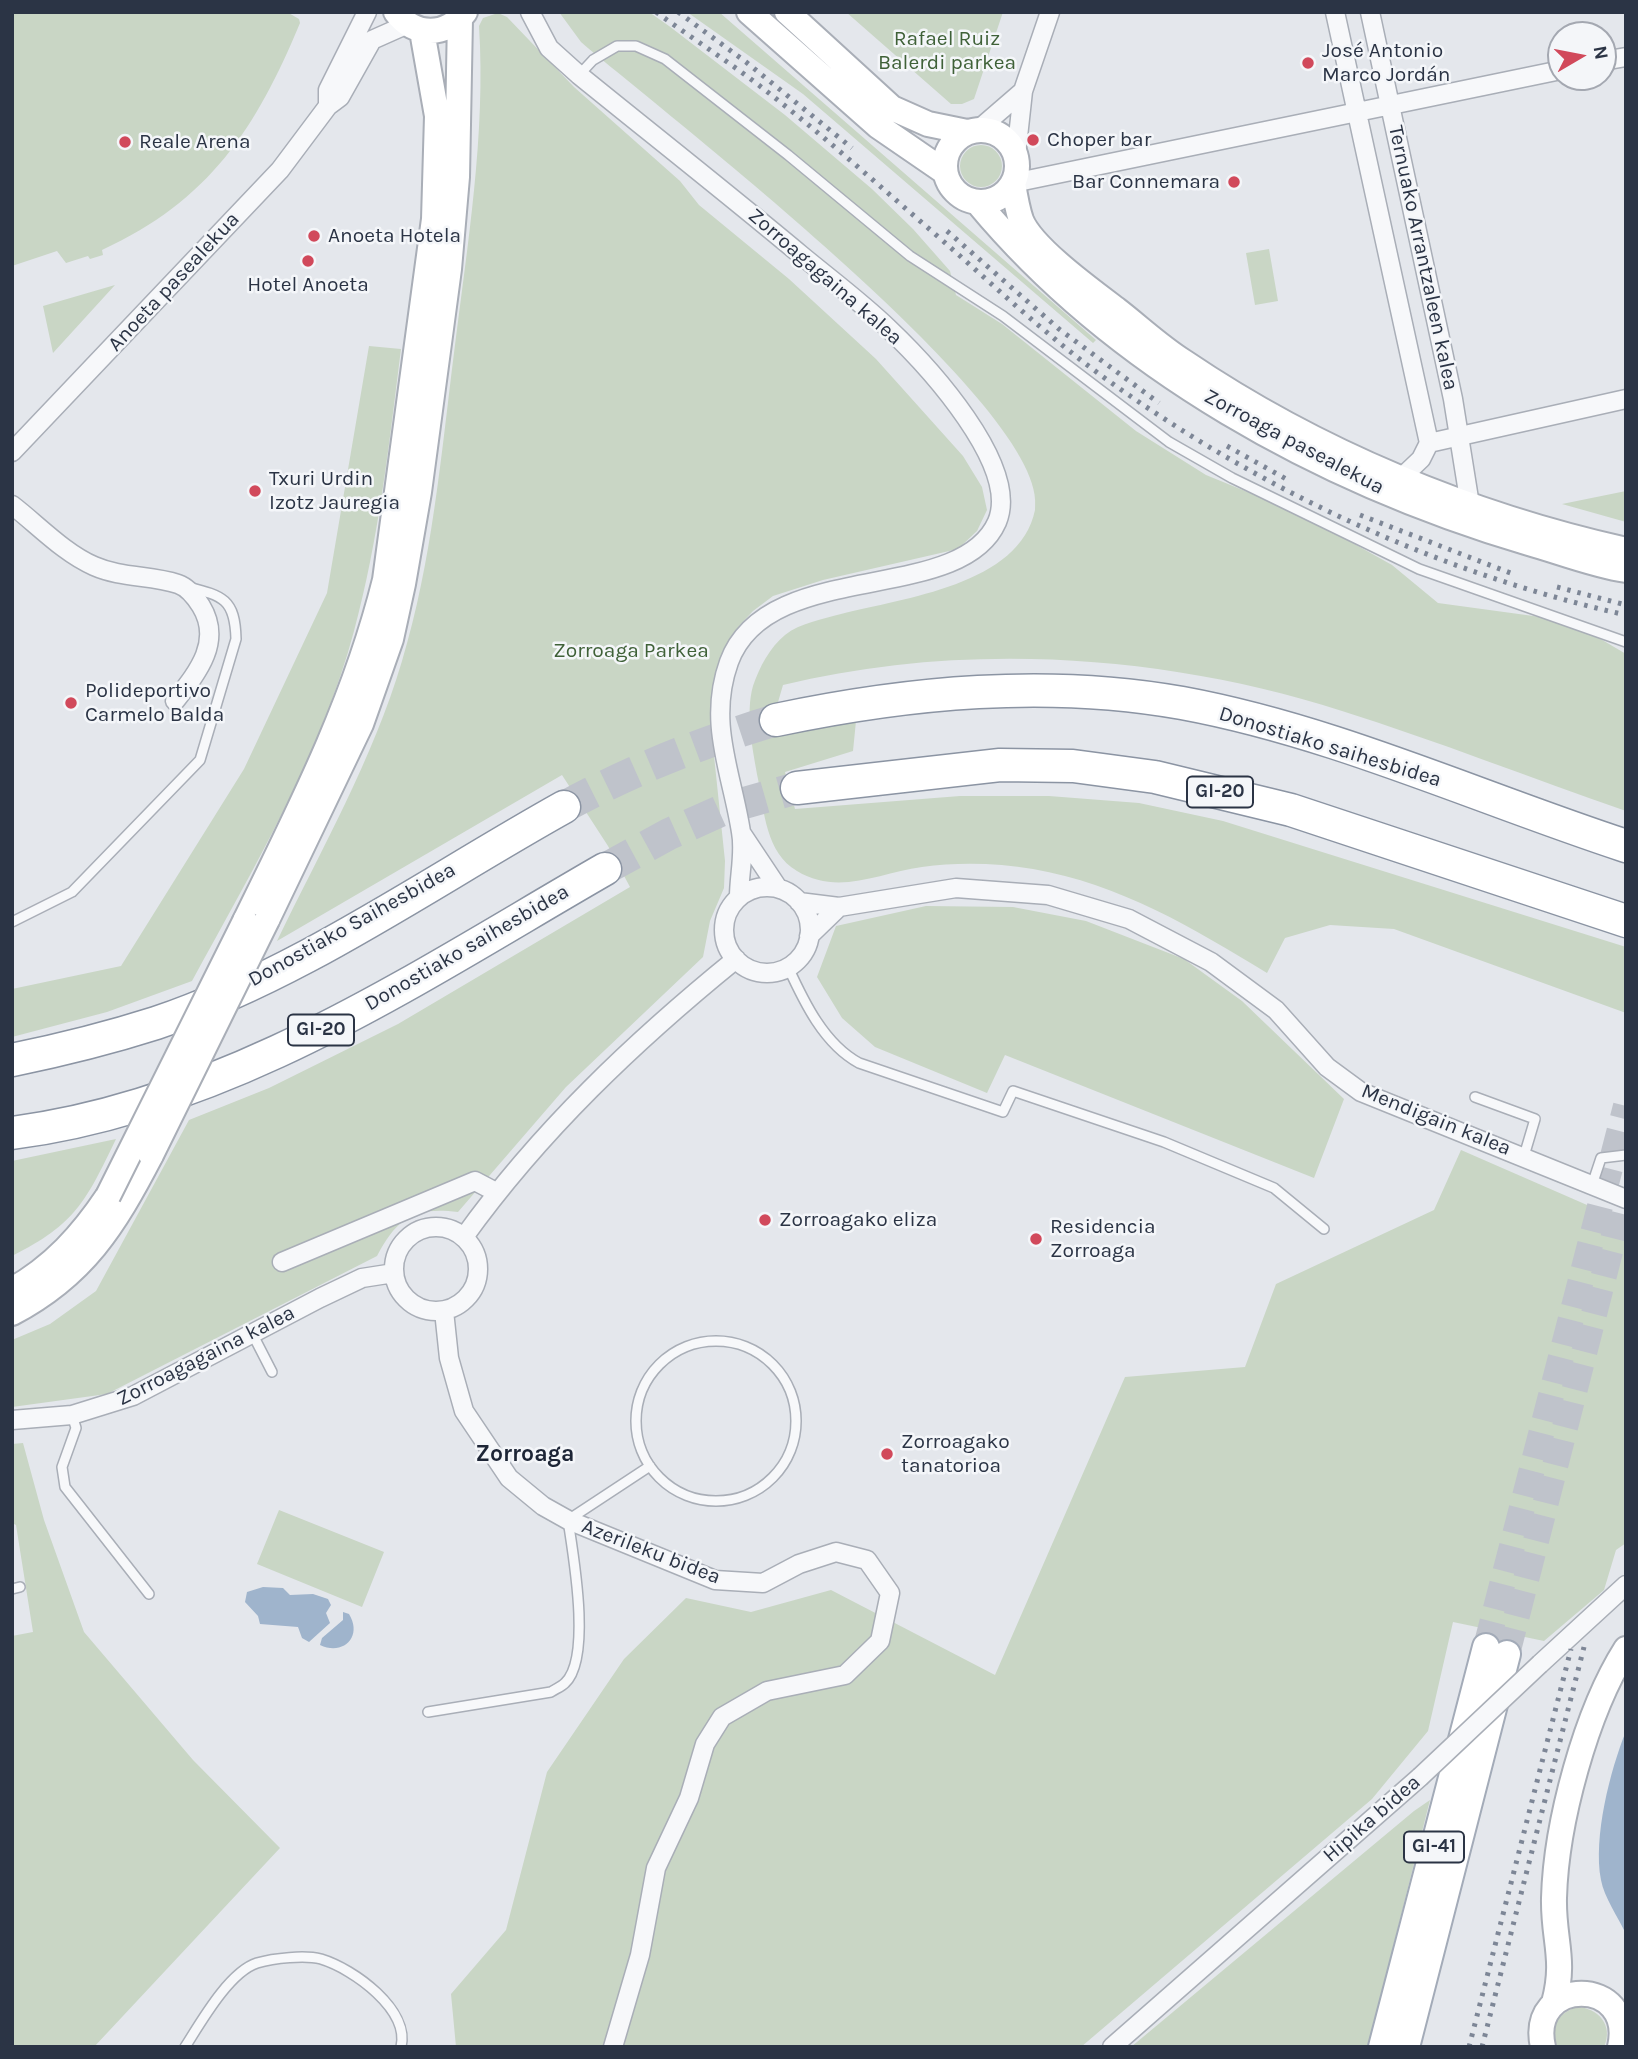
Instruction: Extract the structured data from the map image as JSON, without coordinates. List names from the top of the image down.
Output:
{
  "streets": {
    "highway": ["Donostiako saihesbidea", "GI-20", "Donostiako Saihesbidea"],
    "main road": ["Zorroaga pasealekua", "GI-41"],
    "street": [
      "Ternuako Arrantzaleen kalea",
      "Zorroagagaina kalea",
      "Anoeta pasealekua",
      "Mendigain kalea",
      "Azerileku bidea",
      "Hipika bidea"
    ]
  },
  "crossings": [
    ["Ternuako Arrantzaleen kalea", "Zorroaga pasealekua"],
    ["Zorroagagaina kalea", "Mendigain kalea"],
    ["Zorroagagaina kalea", "Azerileku bidea"]
  ],
  "districts": ["Zorroaga"],
  "parks": ["Rafael Ruiz Balerdi parkea", "Zorroaga Parkea"],
  "places": [
    "José Antonio Marco Jordán",
    "Choper bar",
    "Reale Arena",
    "Bar Connemara",
    "Anoeta Hotela",
    "Hotel Anoeta",
    "Txuri Urdin Izotz Jauregia",
    "Polideportivo Carmelo Balda",
    "Zorroagako eliza",
    "Residencia Zorroaga",
    "Zorroagako tanatorioa"
  ],
  "north": "right"
}
